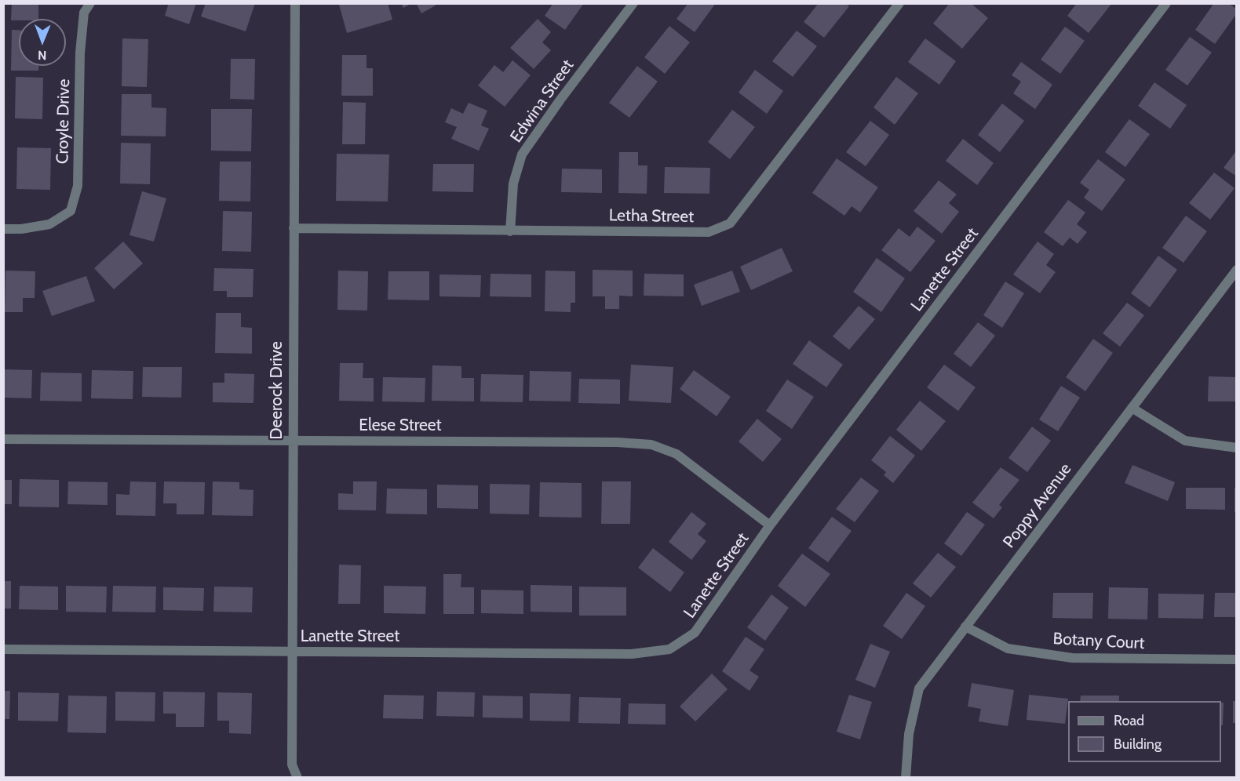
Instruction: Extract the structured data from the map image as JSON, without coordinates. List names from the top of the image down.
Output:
{
  "streets": {
    "street": [
      "Edwina Street",
      "Croyle Drive",
      "Letha Street",
      "Lanette Street",
      "Deerock Drive",
      "Elese Street",
      "Poppy Avenue",
      "Botany Court"
    ]
  },
  "crossings": [
    ["Edwina Street", "Letha Street"],
    ["Letha Street", "Deerock Drive"],
    ["Lanette Street", "Deerock Drive"],
    ["Lanette Street", "Elese Street"],
    ["Deerock Drive", "Elese Street"],
    ["Poppy Avenue", "Botany Court"]
  ],
  "legend": ["Road", "Building"],
  "north": "bottom"
}
